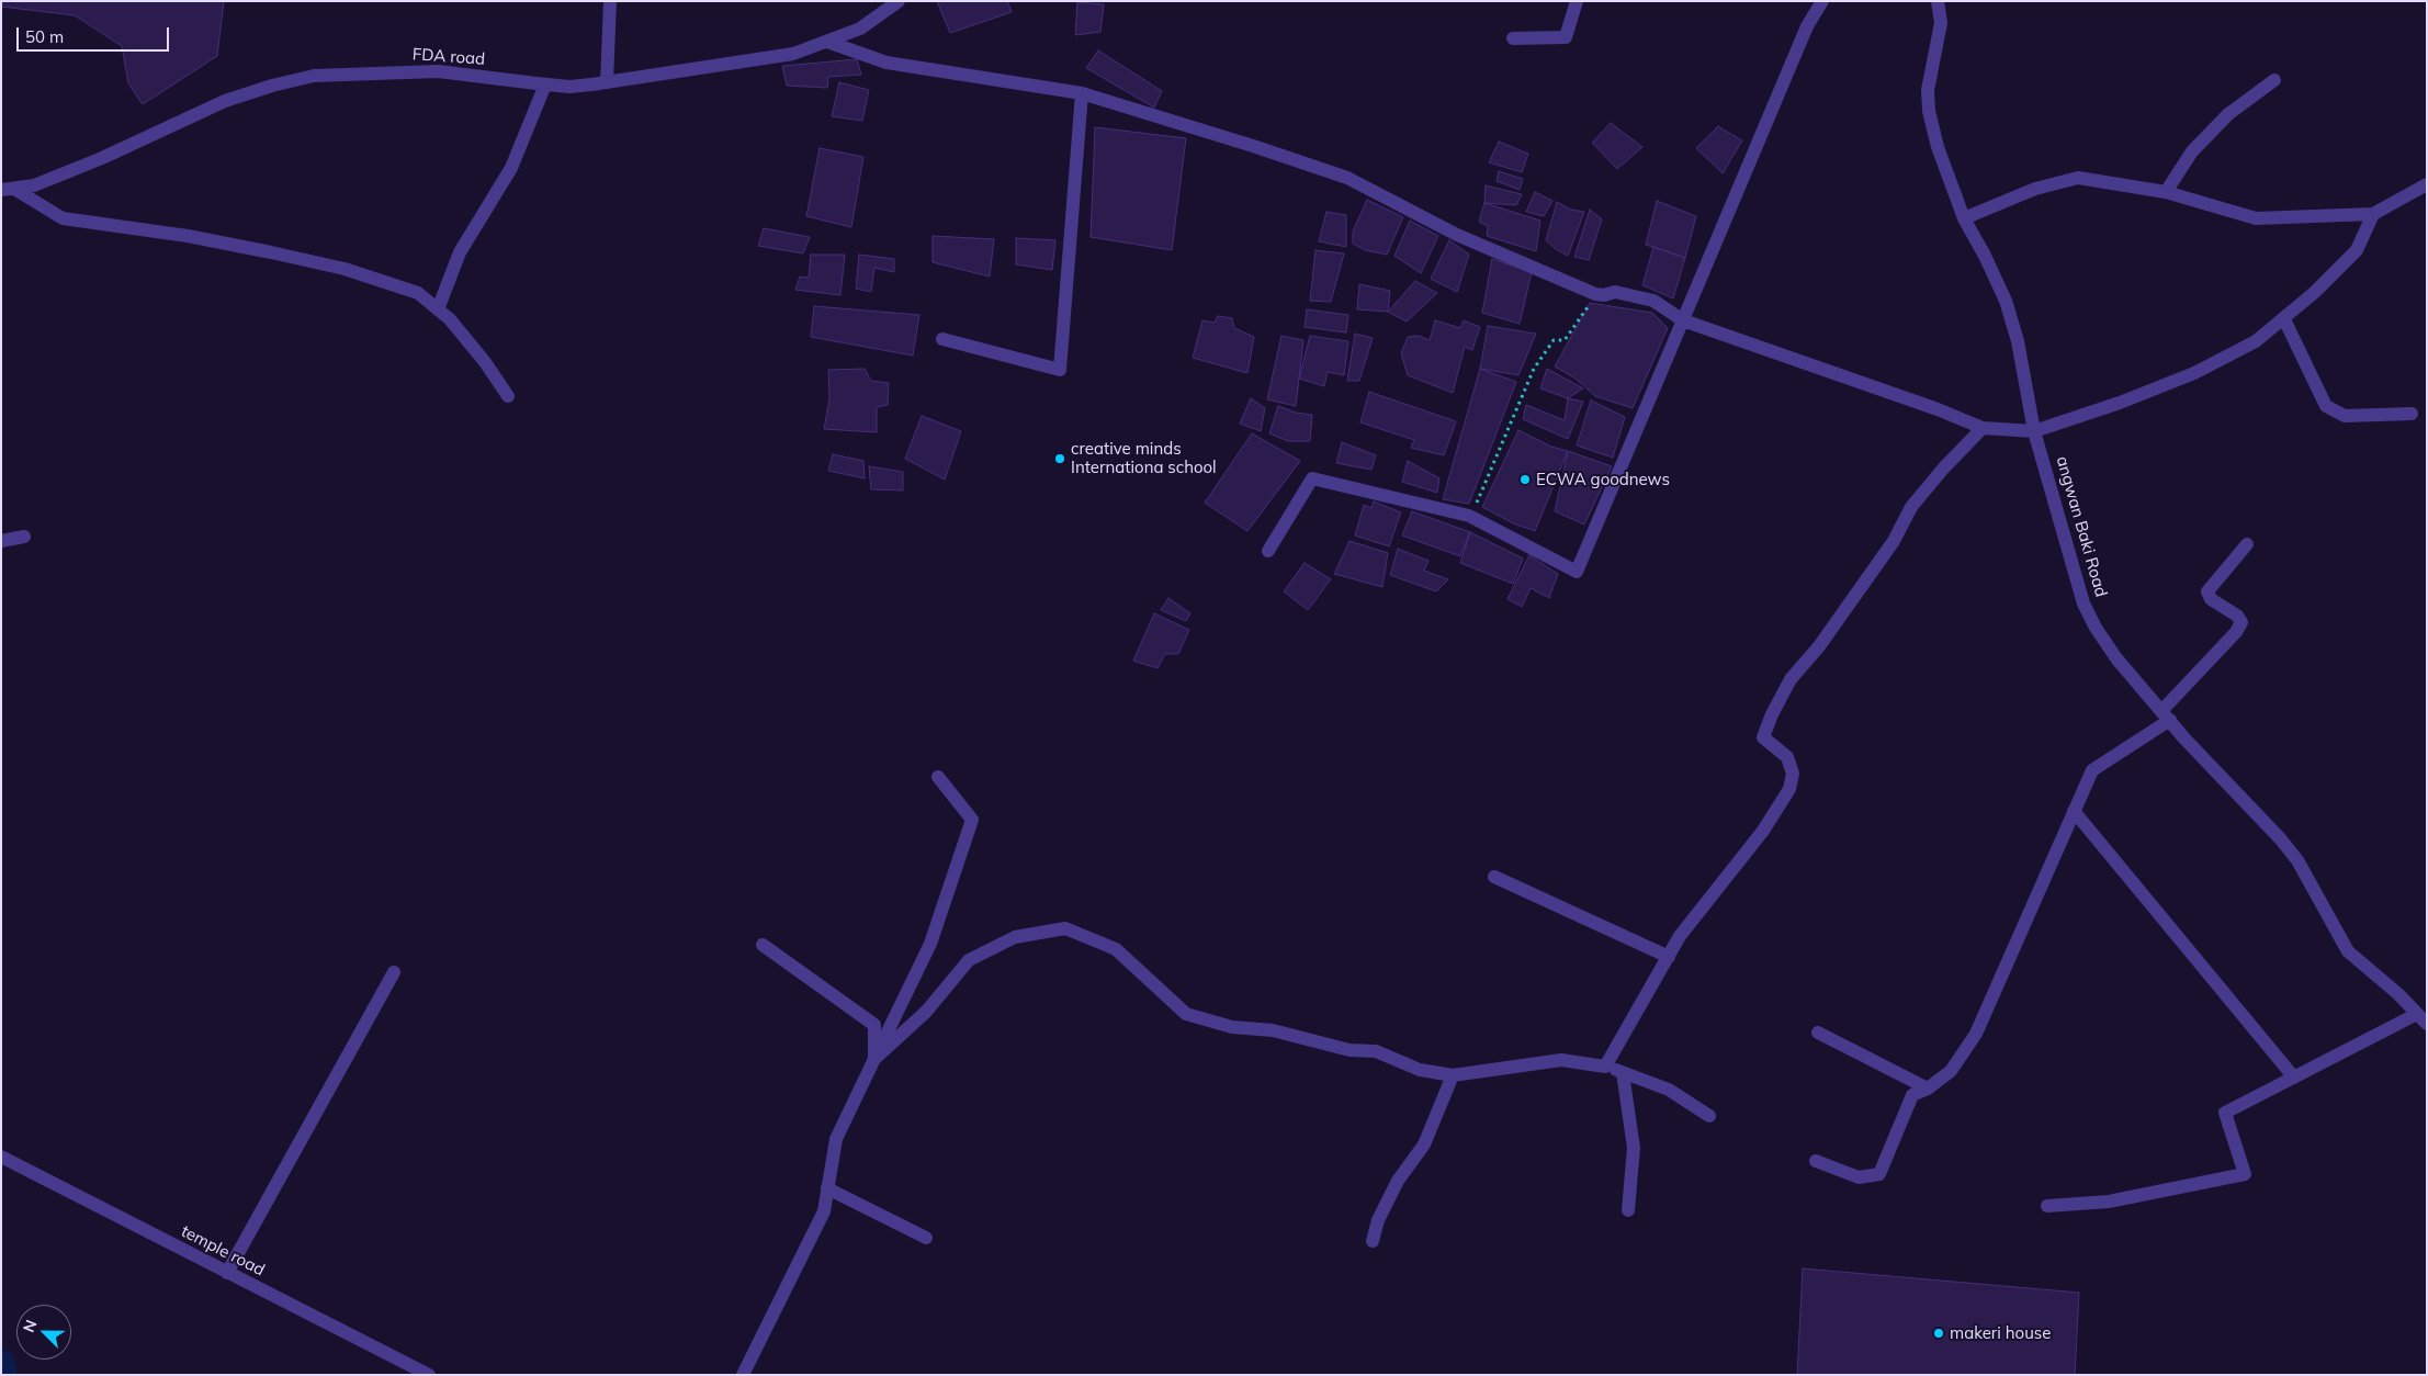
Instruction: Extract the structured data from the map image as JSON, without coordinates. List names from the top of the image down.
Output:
{
  "streets": {
    "street": ["FDA road", "angwan Baki Road", "temple road"]
  },
  "places": ["creative minds Internationa school", "ECWA goodnews", "makeri house"],
  "scale_bar": "50 m",
  "north": "top left"
}
